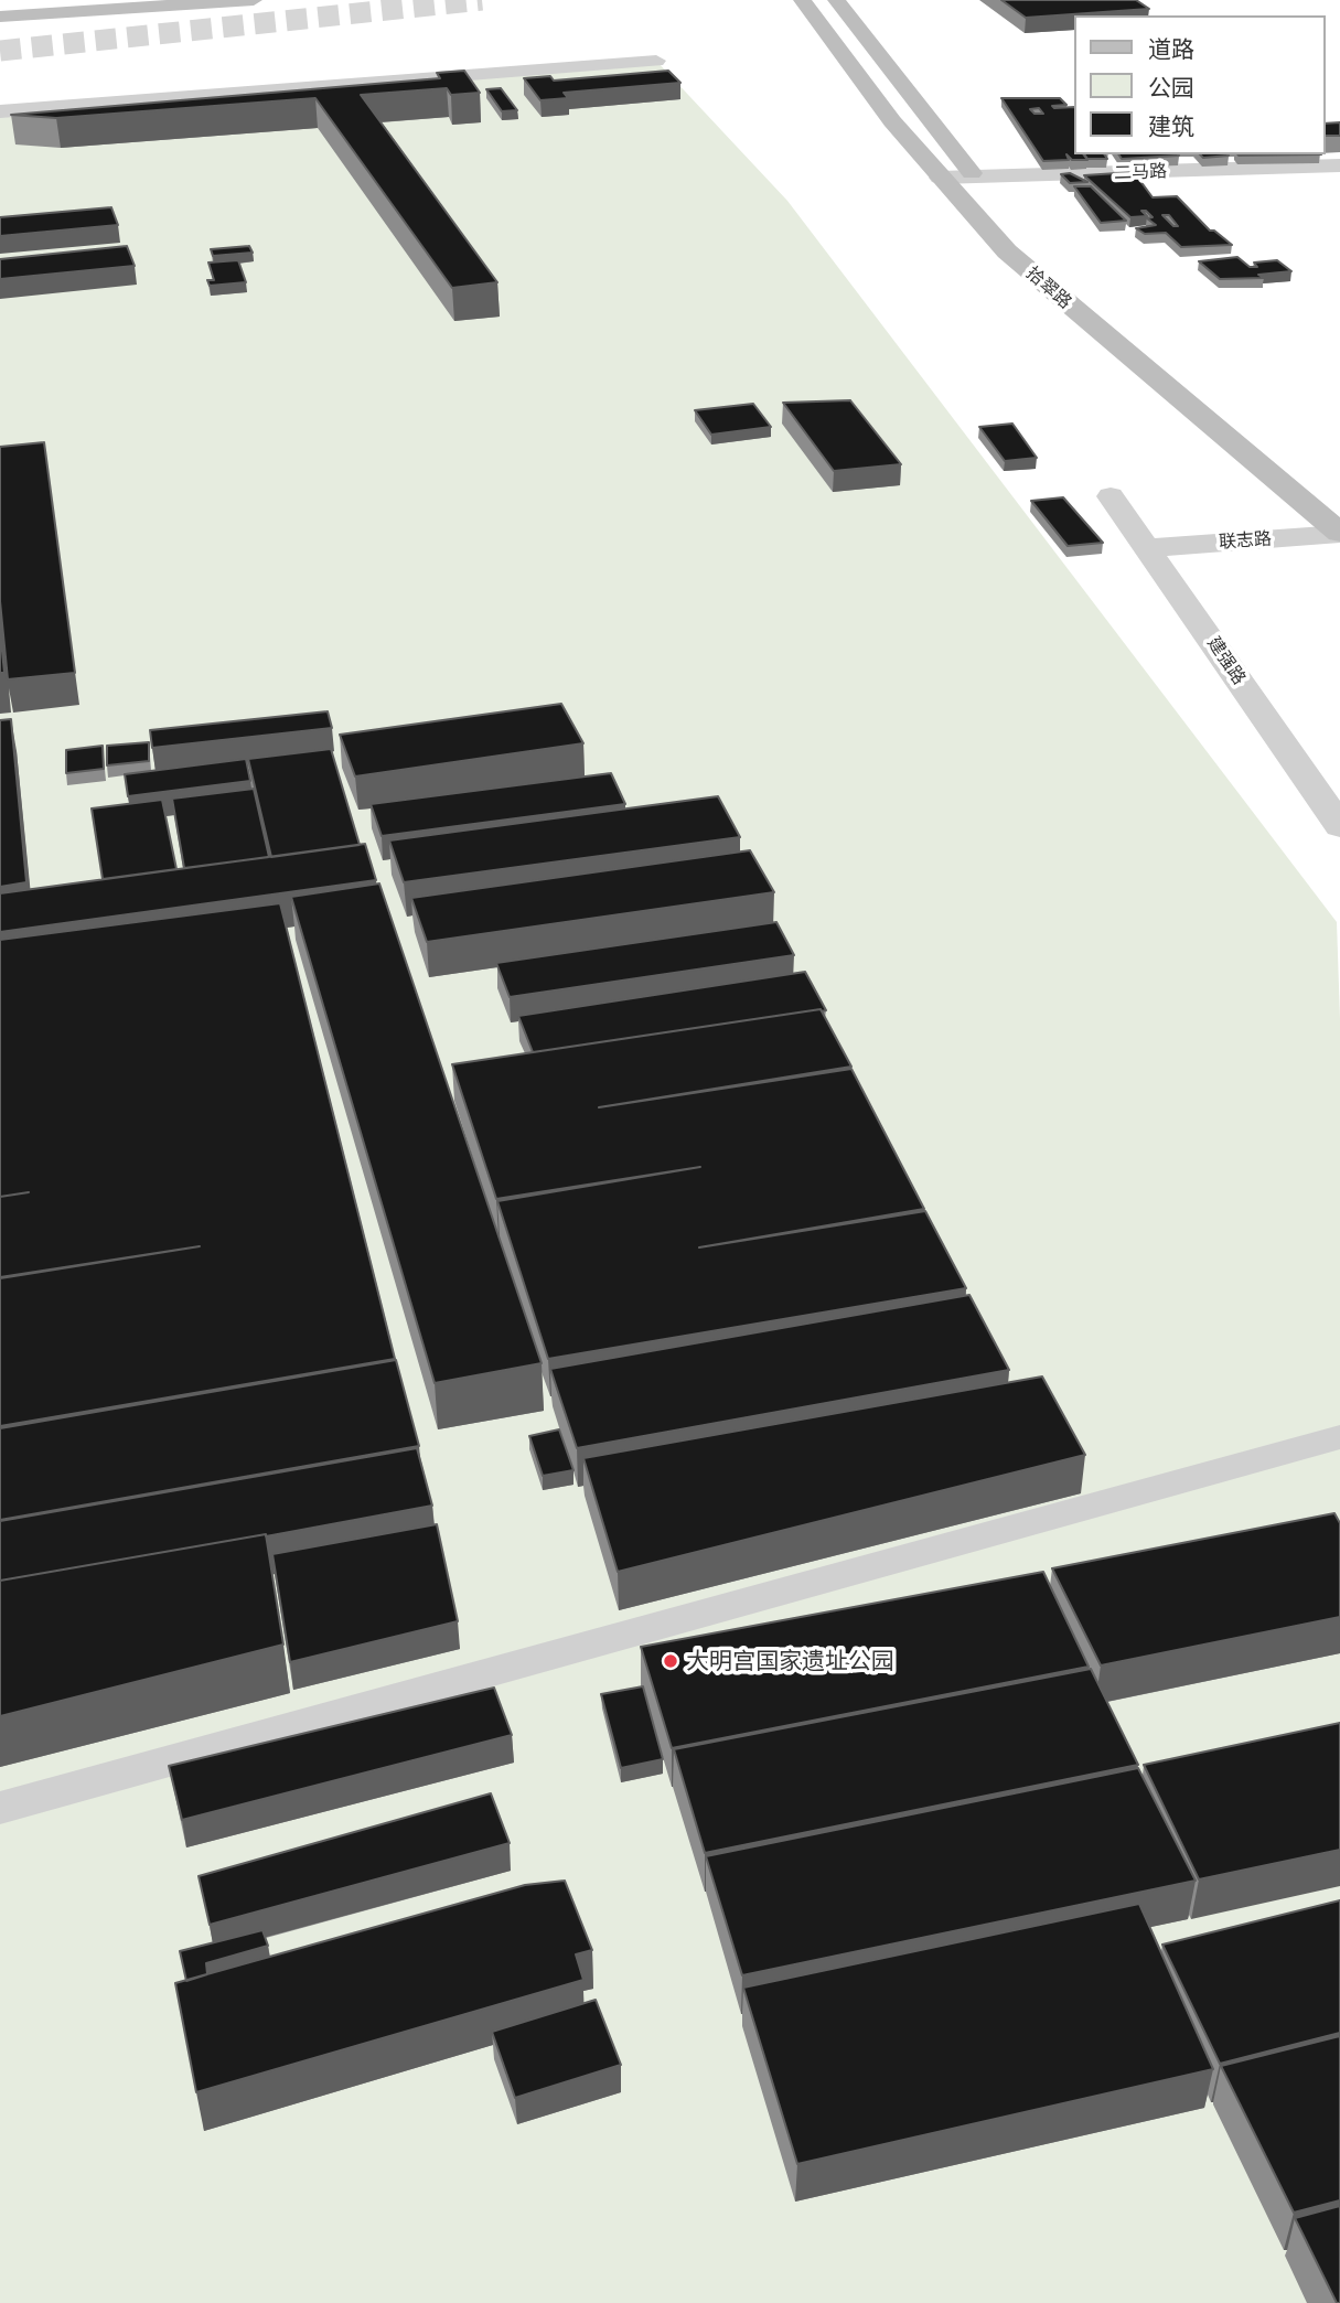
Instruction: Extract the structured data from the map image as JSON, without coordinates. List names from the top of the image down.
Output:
{
  "streets": {
    "main road": ["拾翠路"],
    "street": ["二马路", "联志路", "建强路"]
  },
  "crossings": [
    ["二马路", "拾翠路"],
    ["拾翠路", "联志路"],
    ["联志路", "建强路"]
  ],
  "places": ["大明宫国家遗址公园"],
  "legend": ["道路", "公园", "建筑"]
}
